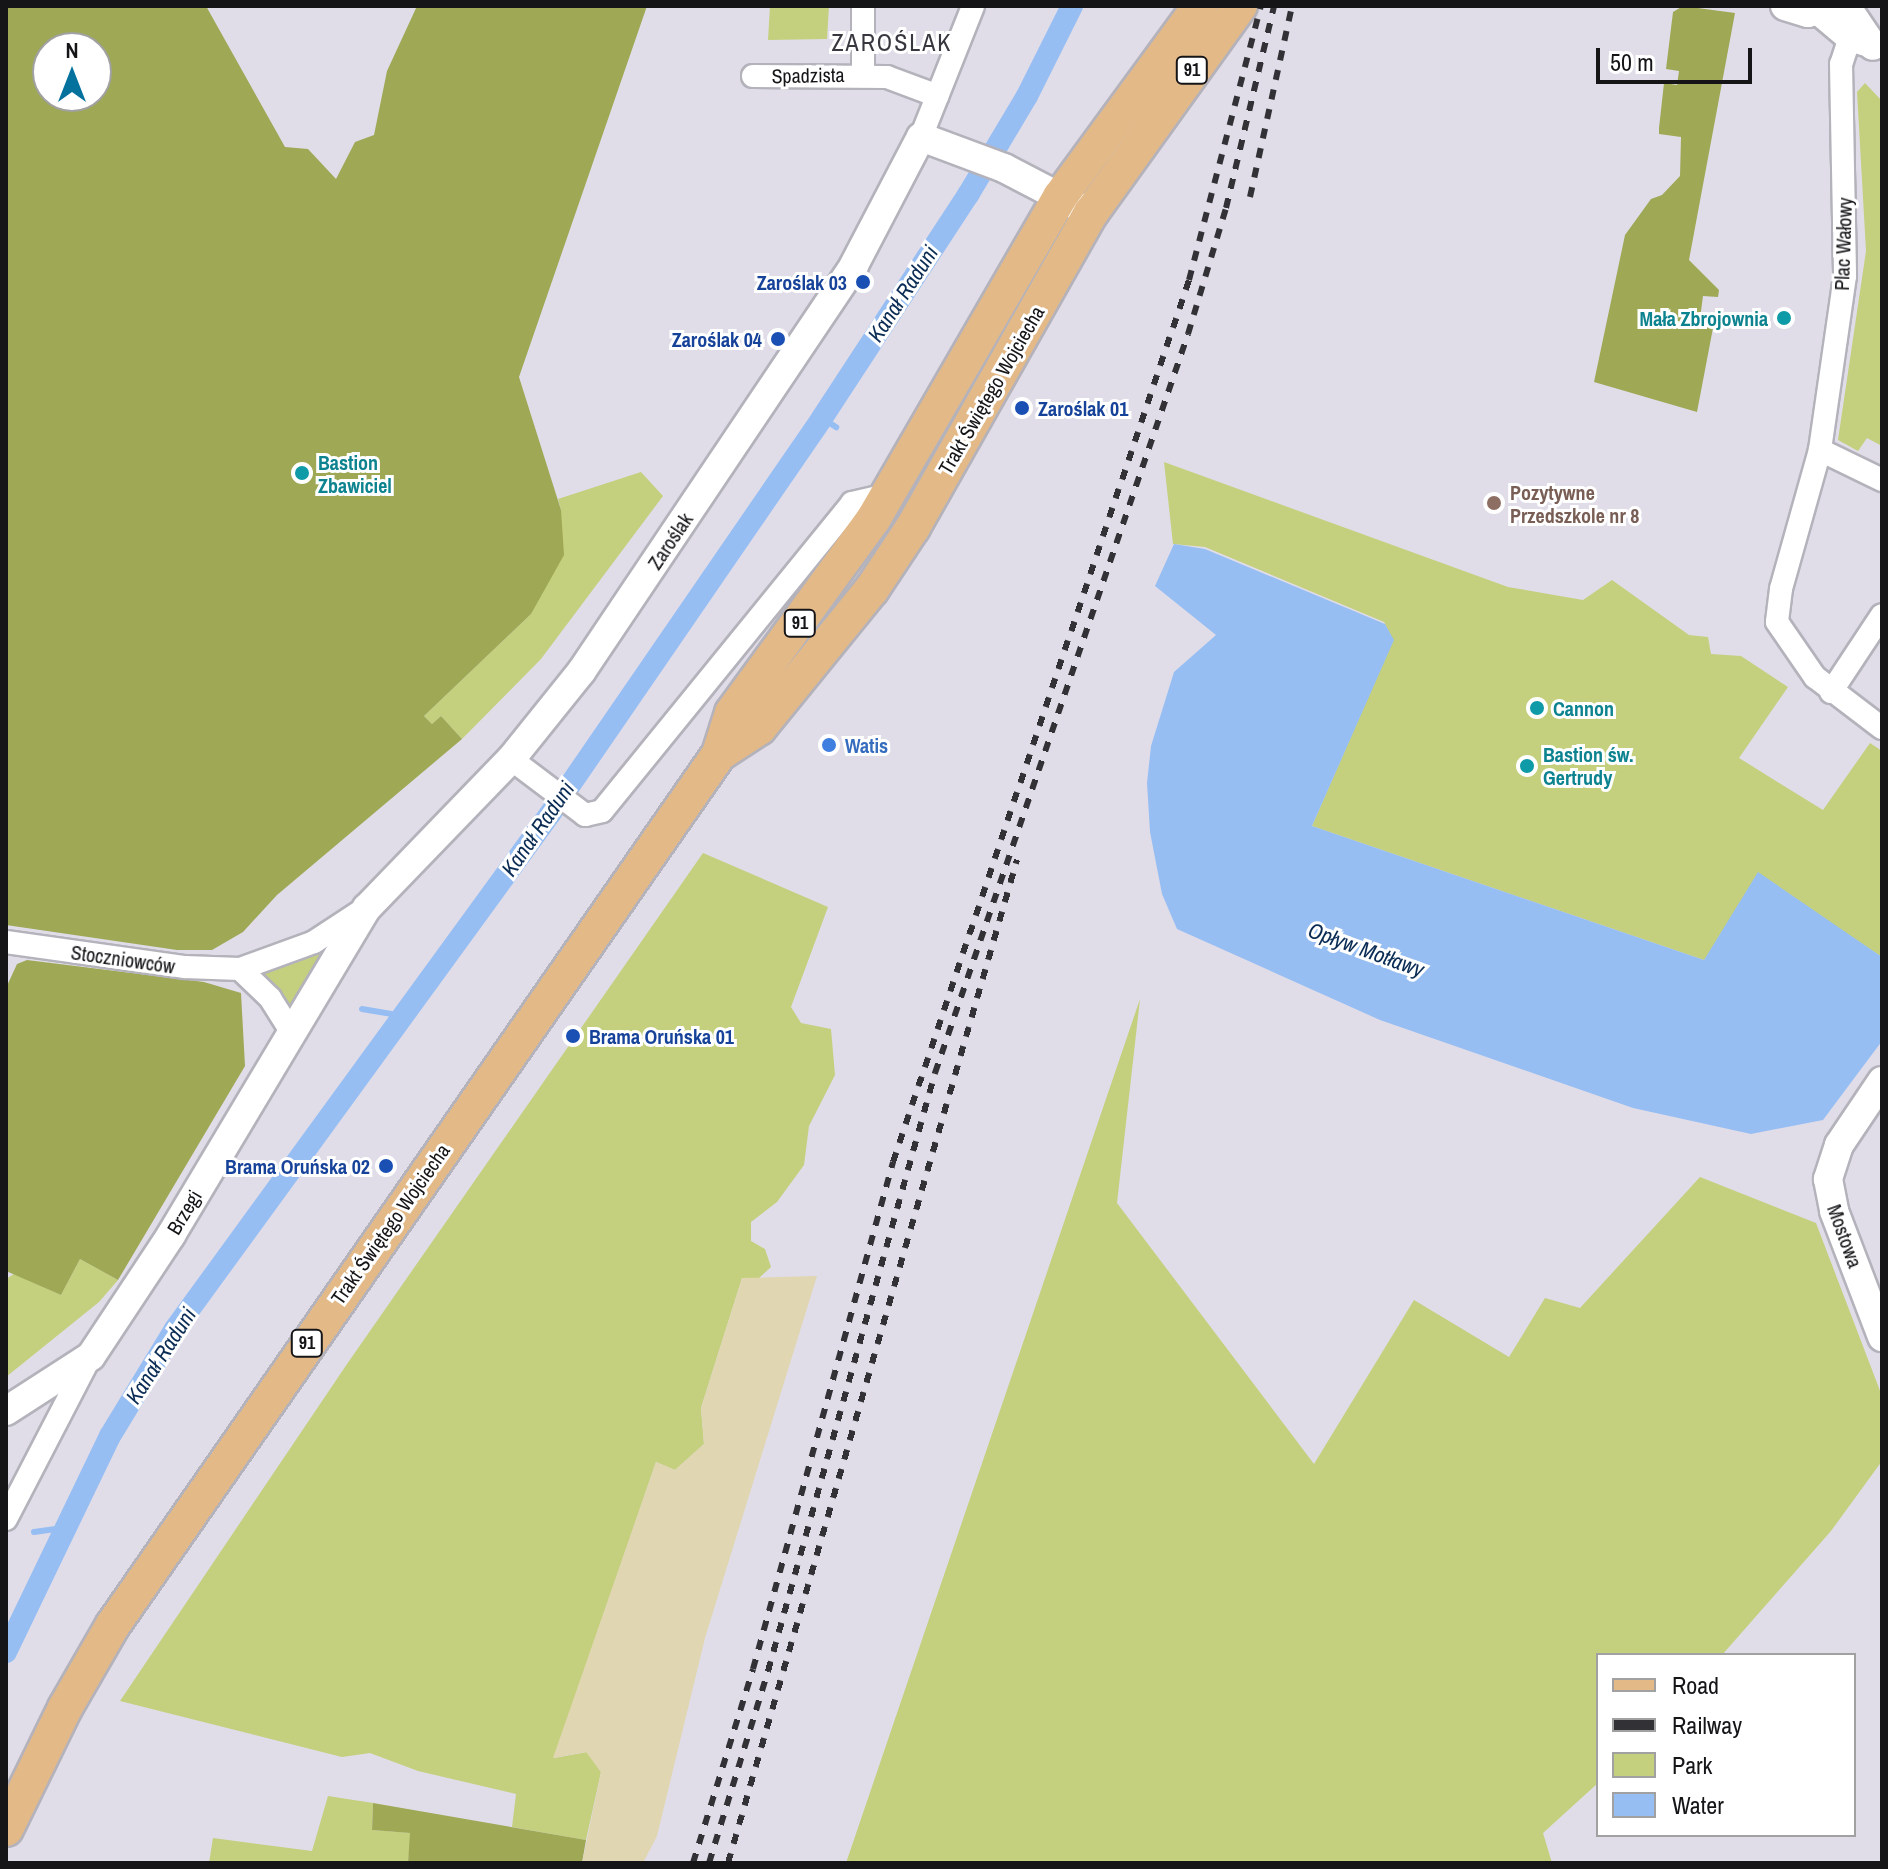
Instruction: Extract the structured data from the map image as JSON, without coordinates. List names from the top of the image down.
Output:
{
  "streets": {
    "main road": ["91", "Trakt Świętego Wojciecha"],
    "street": [
      "Spadzista",
      "Plac Wałowy",
      "Zaroślak",
      "Stoczniowców",
      "Brzegi",
      "Mostowa"
    ]
  },
  "crossings": [
    ["Spadzista", "Zaroślak"],
    ["Zaroślak", "Stoczniowców"],
    ["Zaroślak", "Brzegi"],
    ["Stoczniowców", "Brzegi"]
  ],
  "districts": ["ZAROŚLAK"],
  "water": ["Kanał Raduni", "Opływ Motławy"],
  "places": [
    "Zaroślak 03",
    "Mała Zbrojownia",
    "Zaroślak 04",
    "Zaroślak 01",
    "Bastion Zbawiciel",
    "Pozytywne Przedszkole nr 8",
    "Cannon",
    "Watis",
    "Bastion św. Gertrudy",
    "Brama Oruńska 01",
    "Brama Oruńska 02"
  ],
  "legend": [
    "Road",
    "Railway",
    "Park",
    "Water"
  ],
  "scale_bar": "50 m",
  "north": "top"
}
